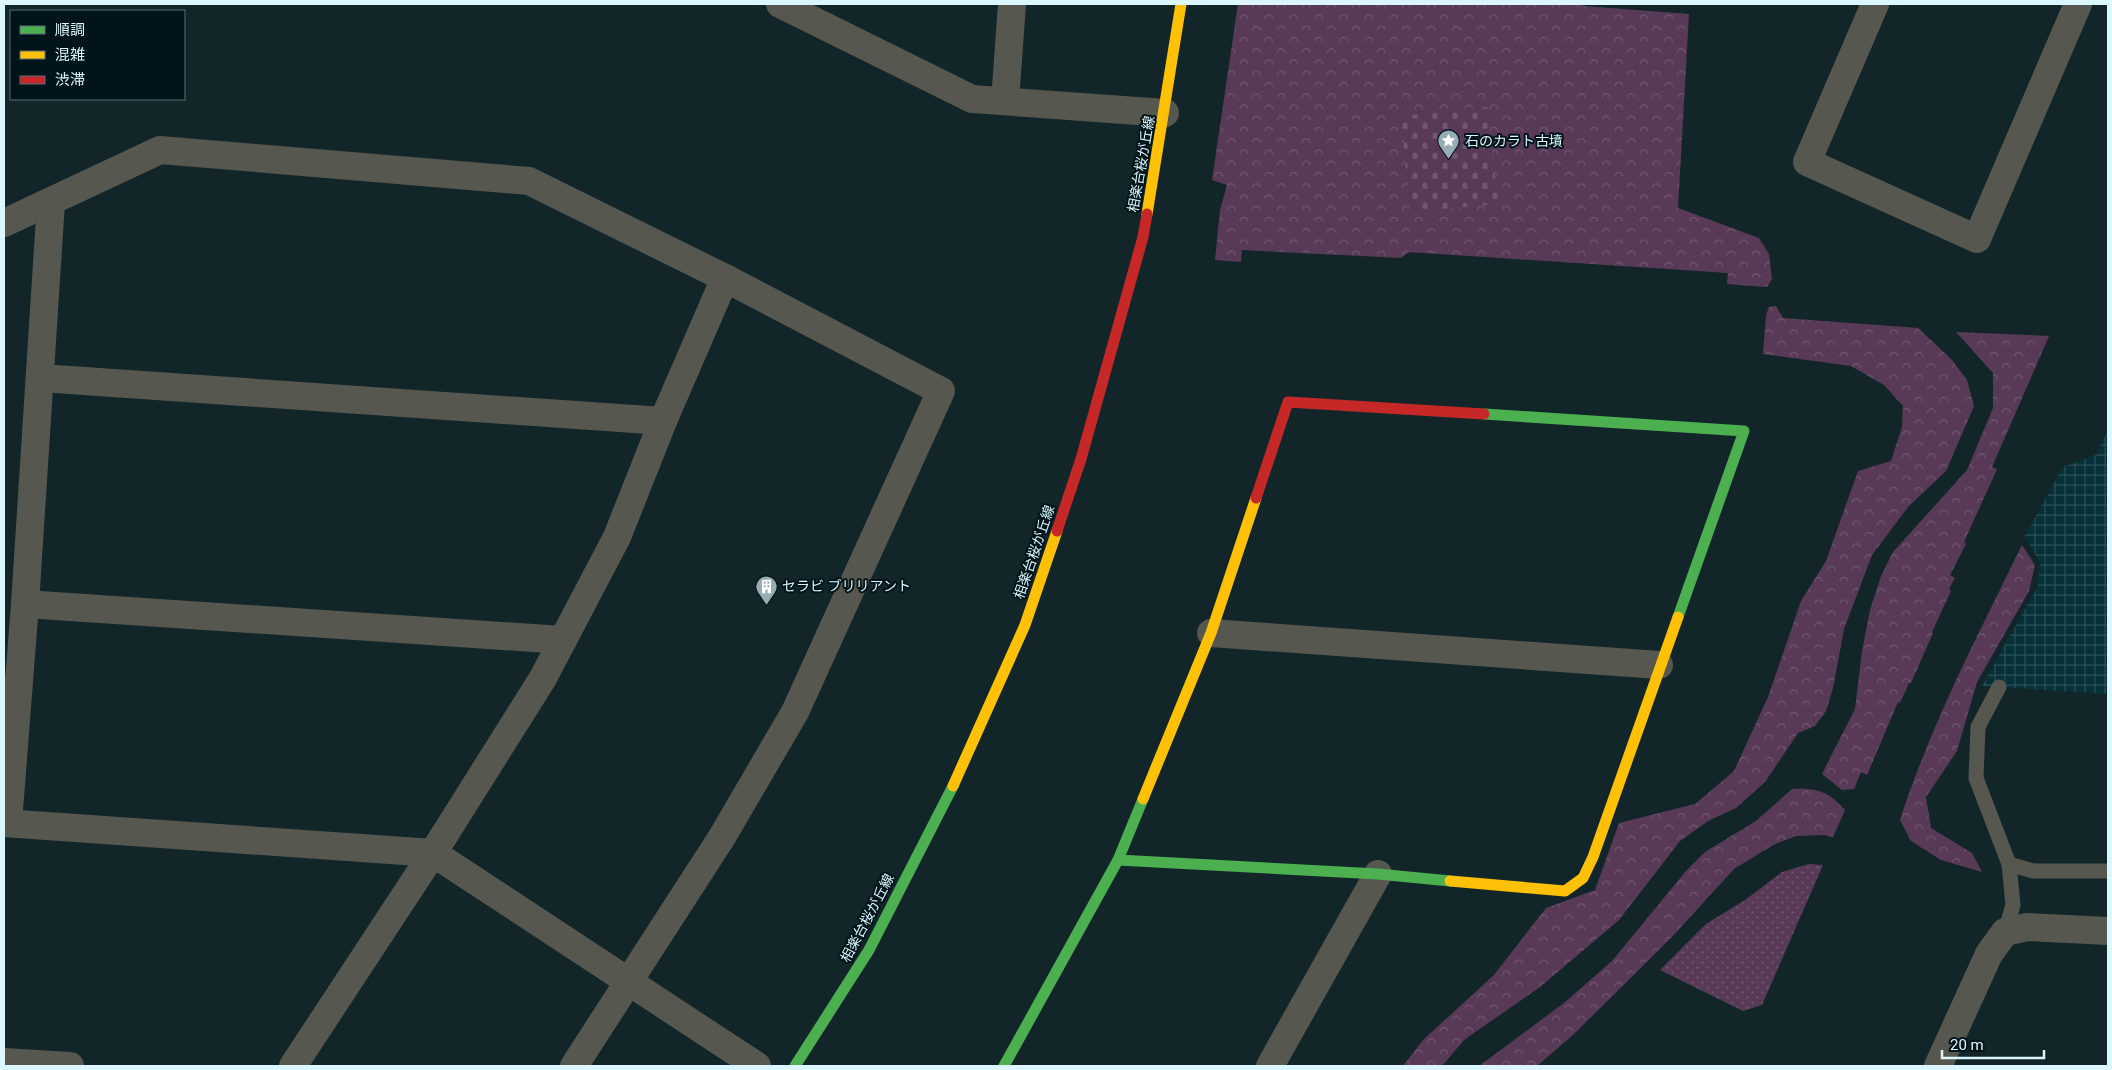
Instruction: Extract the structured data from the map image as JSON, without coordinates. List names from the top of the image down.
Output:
{
  "streets": {
    "street": ["相楽台桜が丘線"]
  },
  "places": {
    "place": ["石のカラト古墳"],
    "building": ["セラビ ブリリアント"]
  },
  "legend": ["順調", "混雑", "渋滞"],
  "scale_bar": "20 m"
}
